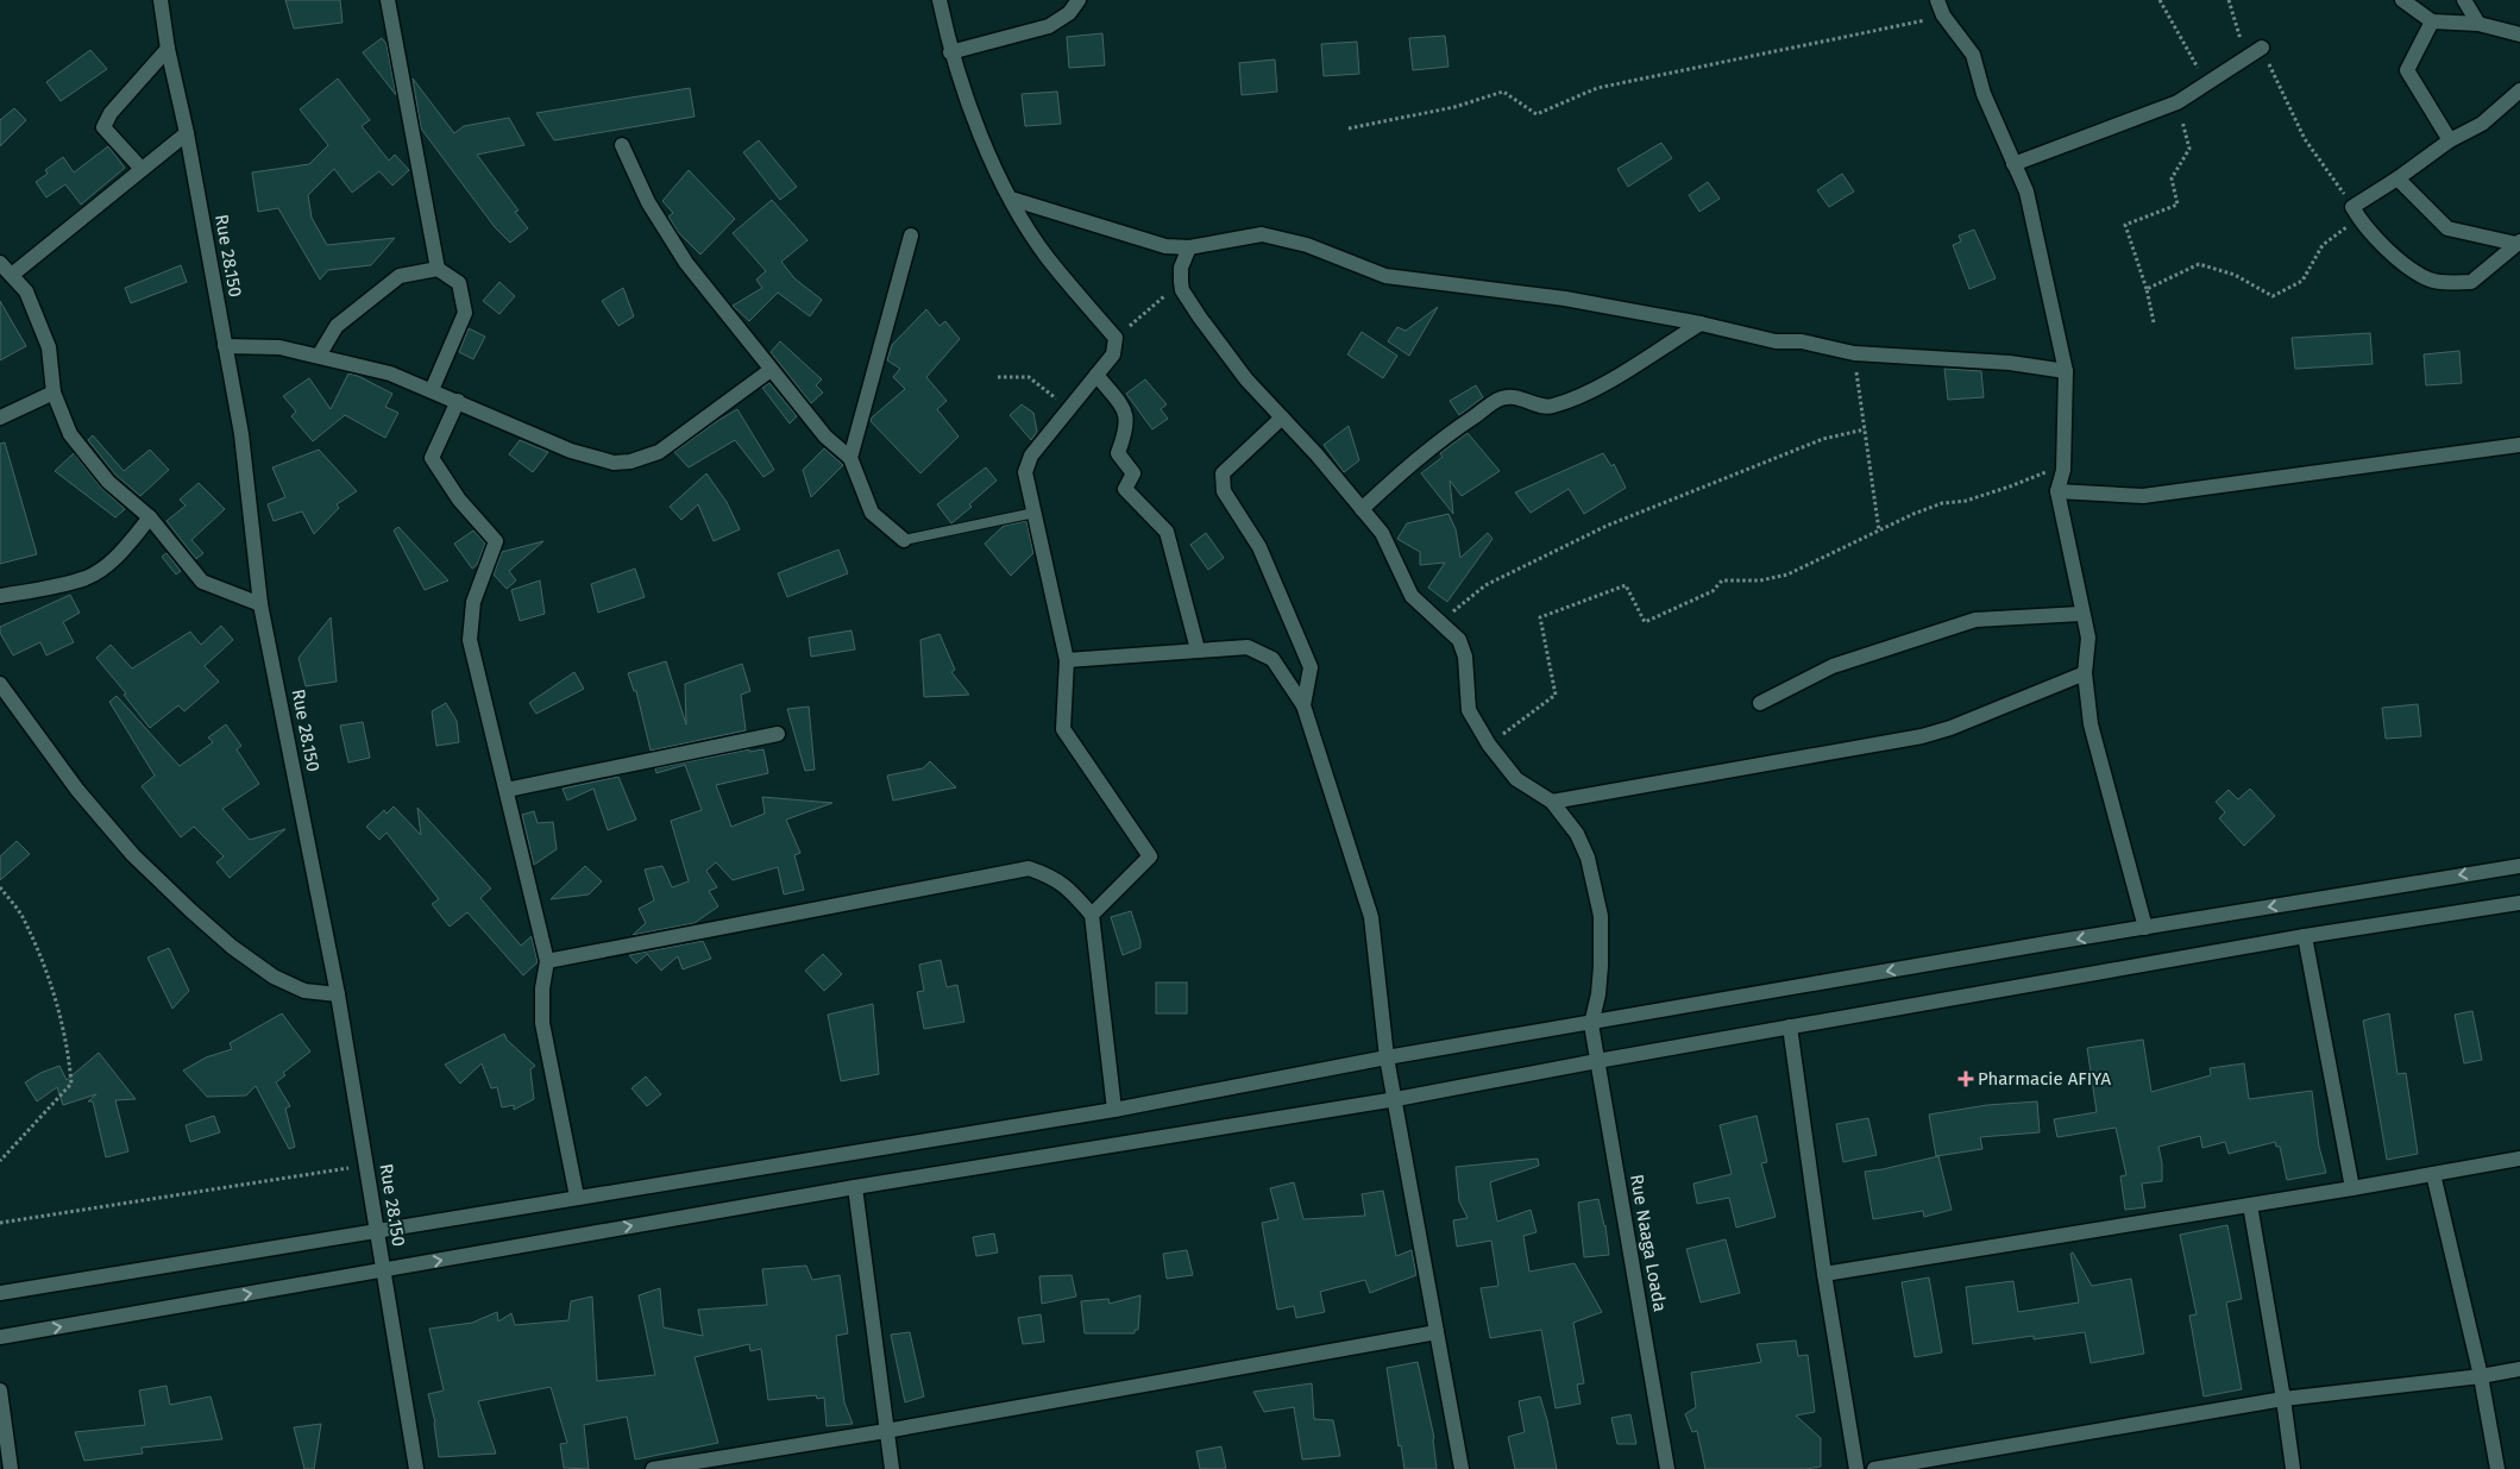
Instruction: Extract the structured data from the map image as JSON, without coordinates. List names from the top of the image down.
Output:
{
  "streets": {
    "street": ["Rue 28.150", "Rue Naaga Loada"]
  },
  "places": {
    "health": ["Pharmacie AFIYA"]
  }
}
